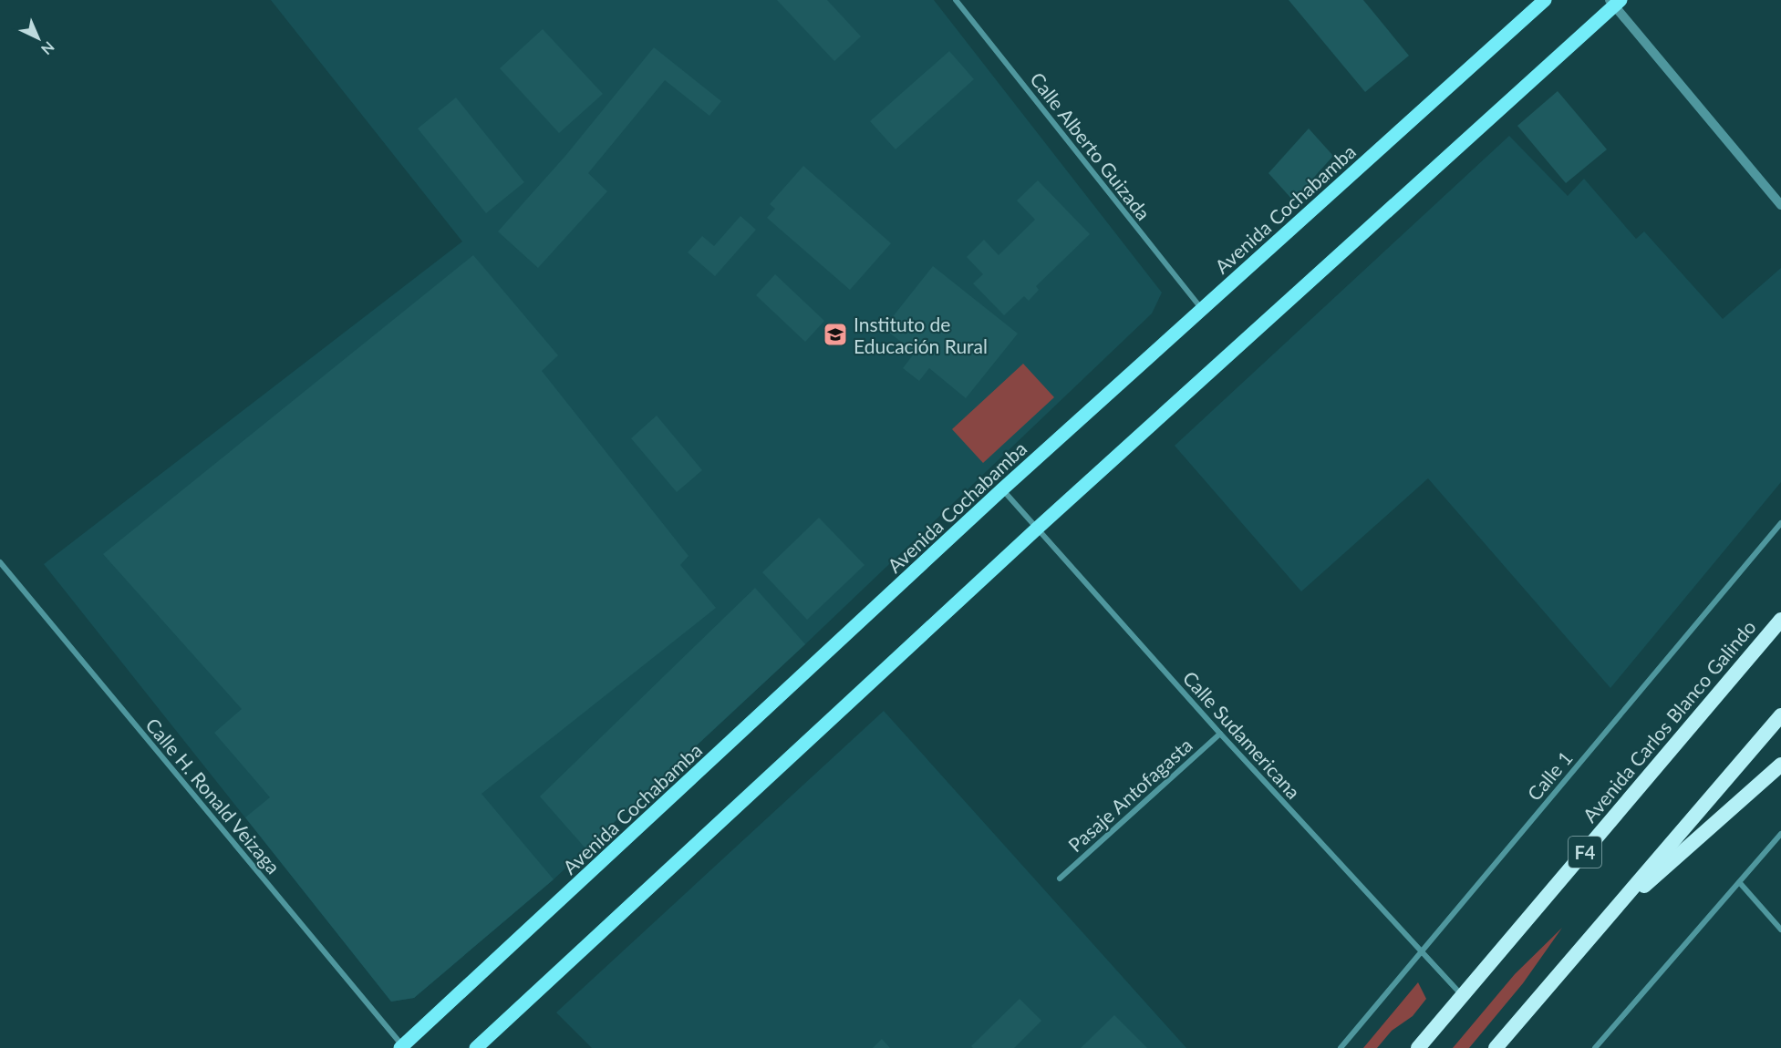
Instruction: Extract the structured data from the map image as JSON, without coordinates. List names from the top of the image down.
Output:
{
  "streets": {
    "highway": ["Avenida Carlos Blanco Galindo", "F4"],
    "main road": ["Avenida Cochabamba"],
    "street": [
      "Calle Alberto Guizada",
      "Calle Sudamericana",
      "Calle 1",
      "Pasaje Antofagasta",
      "Calle H. Ronald Veizaga"
    ]
  },
  "crossings": [
    ["Calle Alberto Guizada", "Avenida Cochabamba"],
    ["Avenida Cochabamba", "Calle Sudamericana"],
    ["Avenida Cochabamba", "Calle H. Ronald Veizaga"],
    ["Avenida Carlos Blanco Galindo", "Calle Sudamericana"],
    ["Calle Sudamericana", "Calle 1"],
    ["Calle Sudamericana", "Pasaje Antofagasta"]
  ],
  "places": {
    "school or university": ["Instituto de Educación Rural"]
  },
  "north": "bottom right"
}
